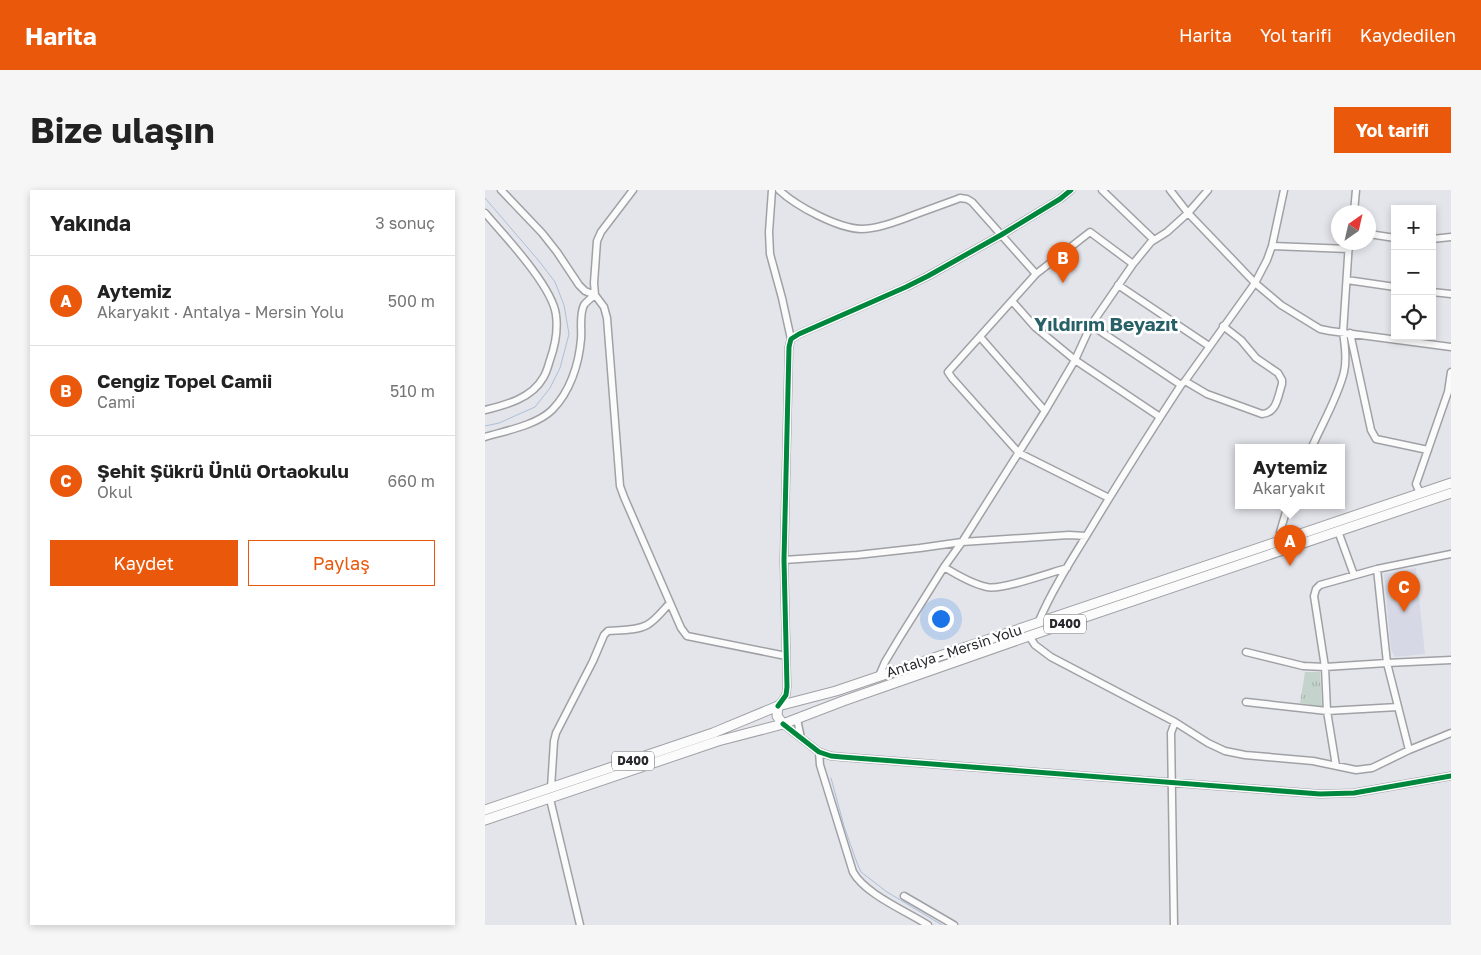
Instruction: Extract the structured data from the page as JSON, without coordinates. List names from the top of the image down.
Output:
{
  "streets": {
    "highway": ["D400", "Antalya - Mersin Yolu"]
  },
  "districts": ["Yıldırım Beyazıt"],
  "north": "top right",
  "page": {
    "header": "Harita",
    "nav": ["Harita", "Yol tarifi", "Kaydedilen"],
    "buttons": [
      "Yol tarifi",
      ["Kaydet", "Paylaş"]
    ],
    "title": "Bize ulaşın",
    "heading": ["Yakında", "3 sonuç"],
    "map_buttons": ["+", "−"],
    "pins": ["B", "A", "C"],
    "list": [
      {
        "mark": "A",
        "name": "Aytemiz",
        "note": "Akaryakıt · Antalya - Mersin Yolu",
        "value": "500 m"
      },
      {
        "mark": "B",
        "name": "Cengiz Topel Camii",
        "note": "Cami",
        "value": "510 m"
      },
      {
        "mark": "C",
        "name": "Şehit Şükrü Ünlü Ortaokulu",
        "note": "Okul",
        "value": "660 m"
      }
    ],
    "popup": ["Aytemiz", "Akaryakıt"]
  }
}
